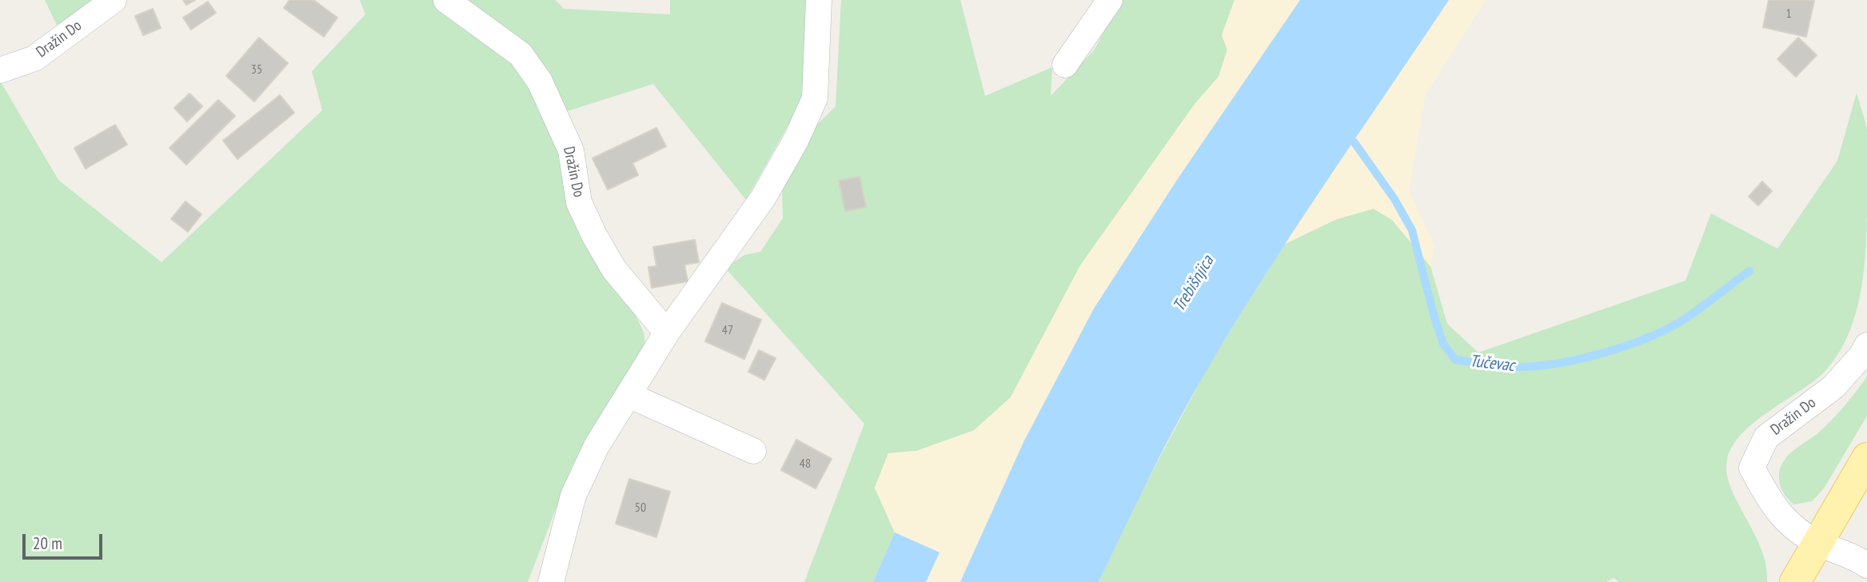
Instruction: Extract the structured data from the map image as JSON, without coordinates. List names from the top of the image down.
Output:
{
  "streets": {
    "street": ["Dražin Do"]
  },
  "water": ["Trebišnjica", "Tučevac"],
  "house_numbers": [
    "1",
    "35",
    "47",
    "48",
    "50"
  ],
  "scale_bar": "20 m"
}
